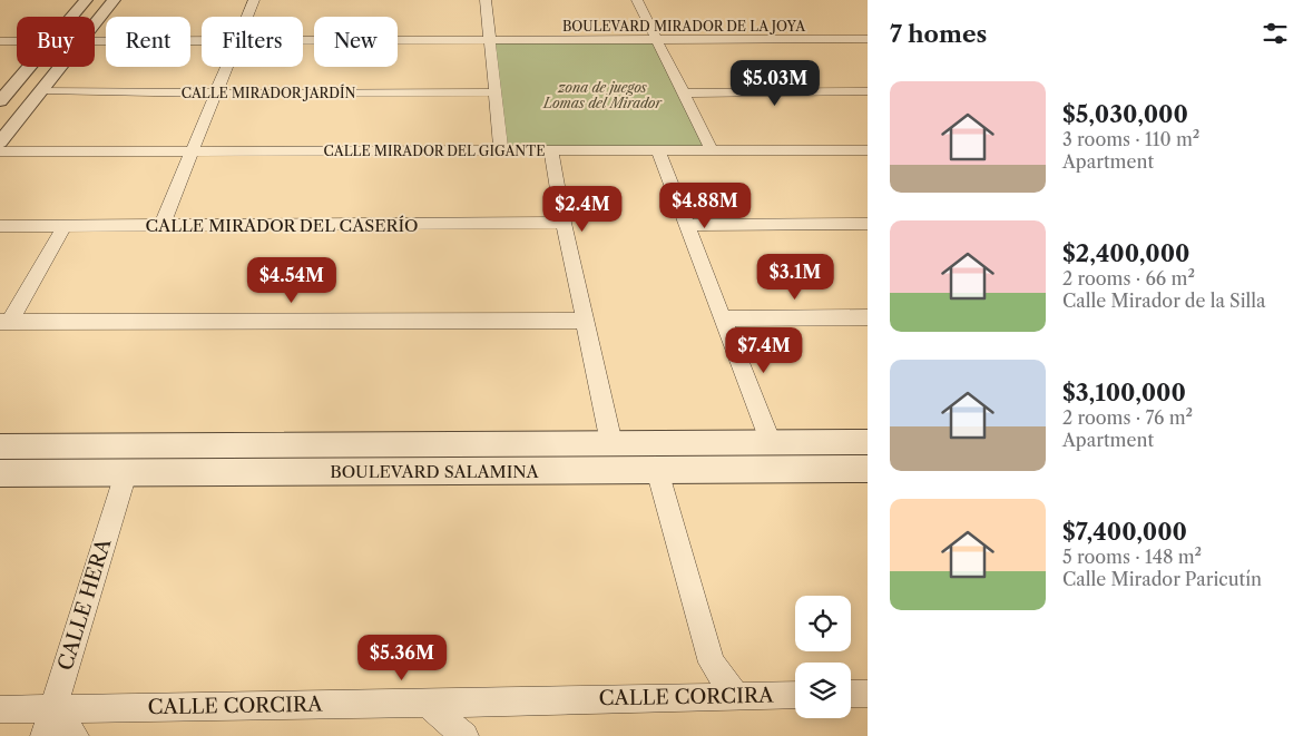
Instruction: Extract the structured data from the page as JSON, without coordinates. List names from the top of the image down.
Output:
{
  "streets": {
    "street": [
      "BOULEVARD MIRADOR DE LA JOYA",
      "CALLE MIRADOR JARDÍN",
      "CALLE MIRADOR DEL GIGANTE",
      "CALLE MIRADOR DEL CASERÍO",
      "BOULEVARD SALAMINA",
      "CALLE HERA",
      "CALLE CORCIRA"
    ]
  },
  "crossings": [
    ["BOULEVARD SALAMINA", "CALLE HERA"],
    ["CALLE HERA", "CALLE CORCIRA"]
  ],
  "parks": ["zona de juegos Lomas del Mirador"],
  "page": {
    "heading": "7 homes",
    "chip": [
      "Buy",
      "Rent",
      "Filters",
      "New"
    ],
    "price": [
      "$5.03M",
      "$4.88M",
      "$2.4M",
      "$3.1M",
      "$4.54M",
      "$7.4M",
      "$5.36M"
    ],
    "list": [
      {
        "name": "$5,030,000",
        "note": "3 rooms · 110 m² · Apartment"
      },
      {
        "name": "$2,400,000",
        "note": "2 rooms · 66 m² · Calle Mirador de la Silla"
      },
      {
        "name": "$3,100,000",
        "note": "2 rooms · 76 m² · Apartment"
      },
      {
        "name": "$7,400,000",
        "note": "5 rooms · 148 m² · Calle Mirador Paricutín"
      }
    ]
  }
}
